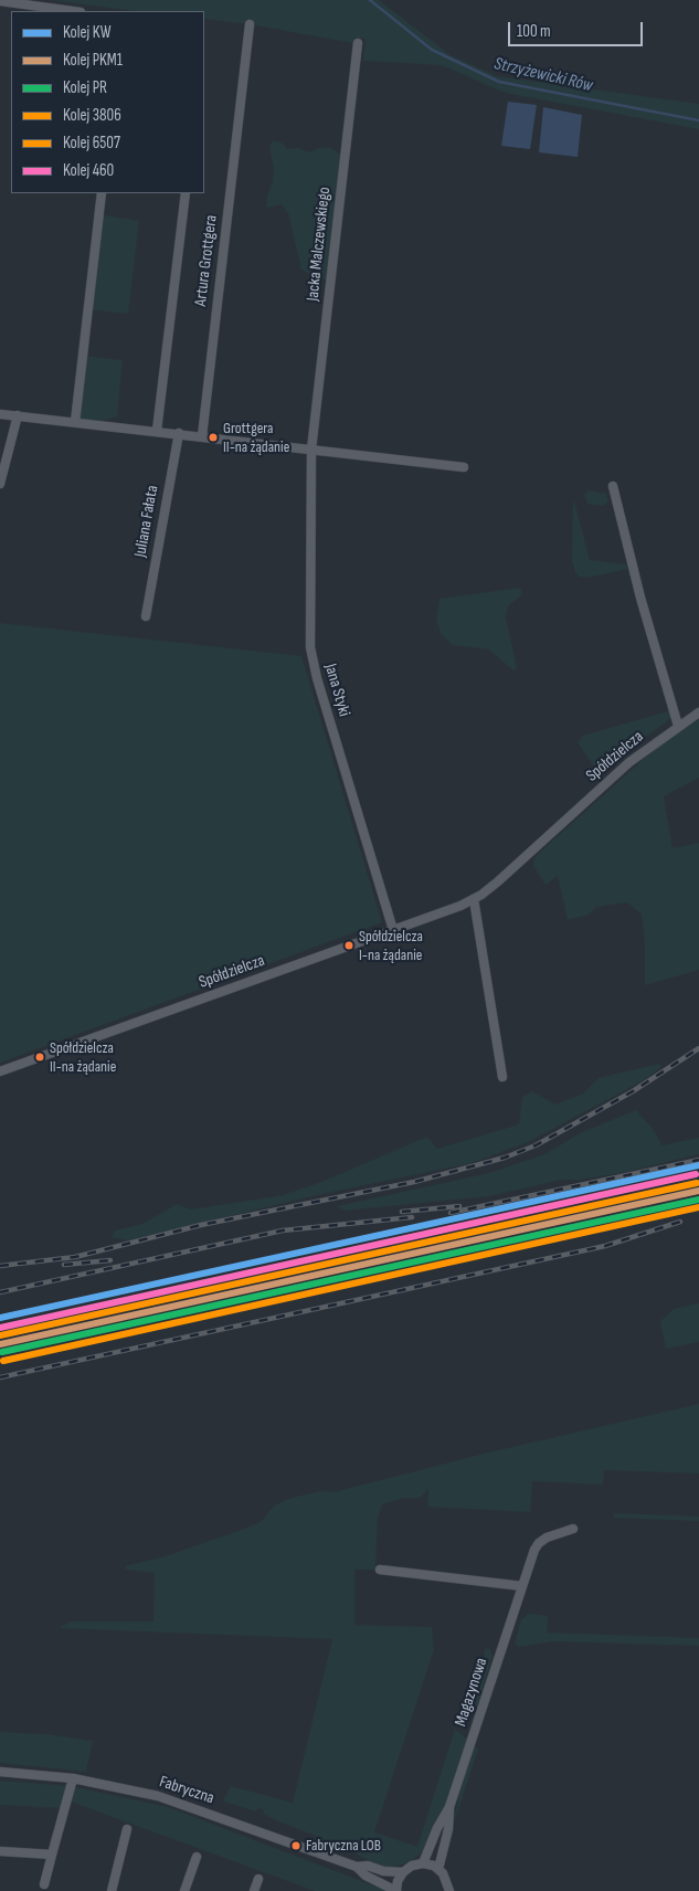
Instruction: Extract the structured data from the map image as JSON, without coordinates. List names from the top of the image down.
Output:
{
  "streets": {
    "street": [
      "Jacka Malczewskiego",
      "Artura Grottgera",
      "Juliana Fałata",
      "Jana Styki",
      "Spółdzielcza",
      "Magazynowa",
      "Fabryczna"
    ]
  },
  "crossings": [
    ["Jacka Malczewskiego", "Jana Styki"],
    ["Jana Styki", "Spółdzielcza"]
  ],
  "water": ["Strzyżewicki Rów"],
  "places": [
    "Grottgera II-na żądanie",
    "Spółdzielcza I-na żądanie",
    "Spółdzielcza II-na żądanie",
    "Fabryczna LOB"
  ],
  "lines": [
    "rail line KW",
    "rail line 460",
    "rail line 3806",
    "rail line PKM1",
    "rail line PR",
    "rail line 6507"
  ],
  "legend": [
    "Kolej KW",
    "Kolej PKM1",
    "Kolej PR",
    "Kolej 3806",
    "Kolej 6507",
    "Kolej 460"
  ],
  "scale_bar": "100 m"
}
